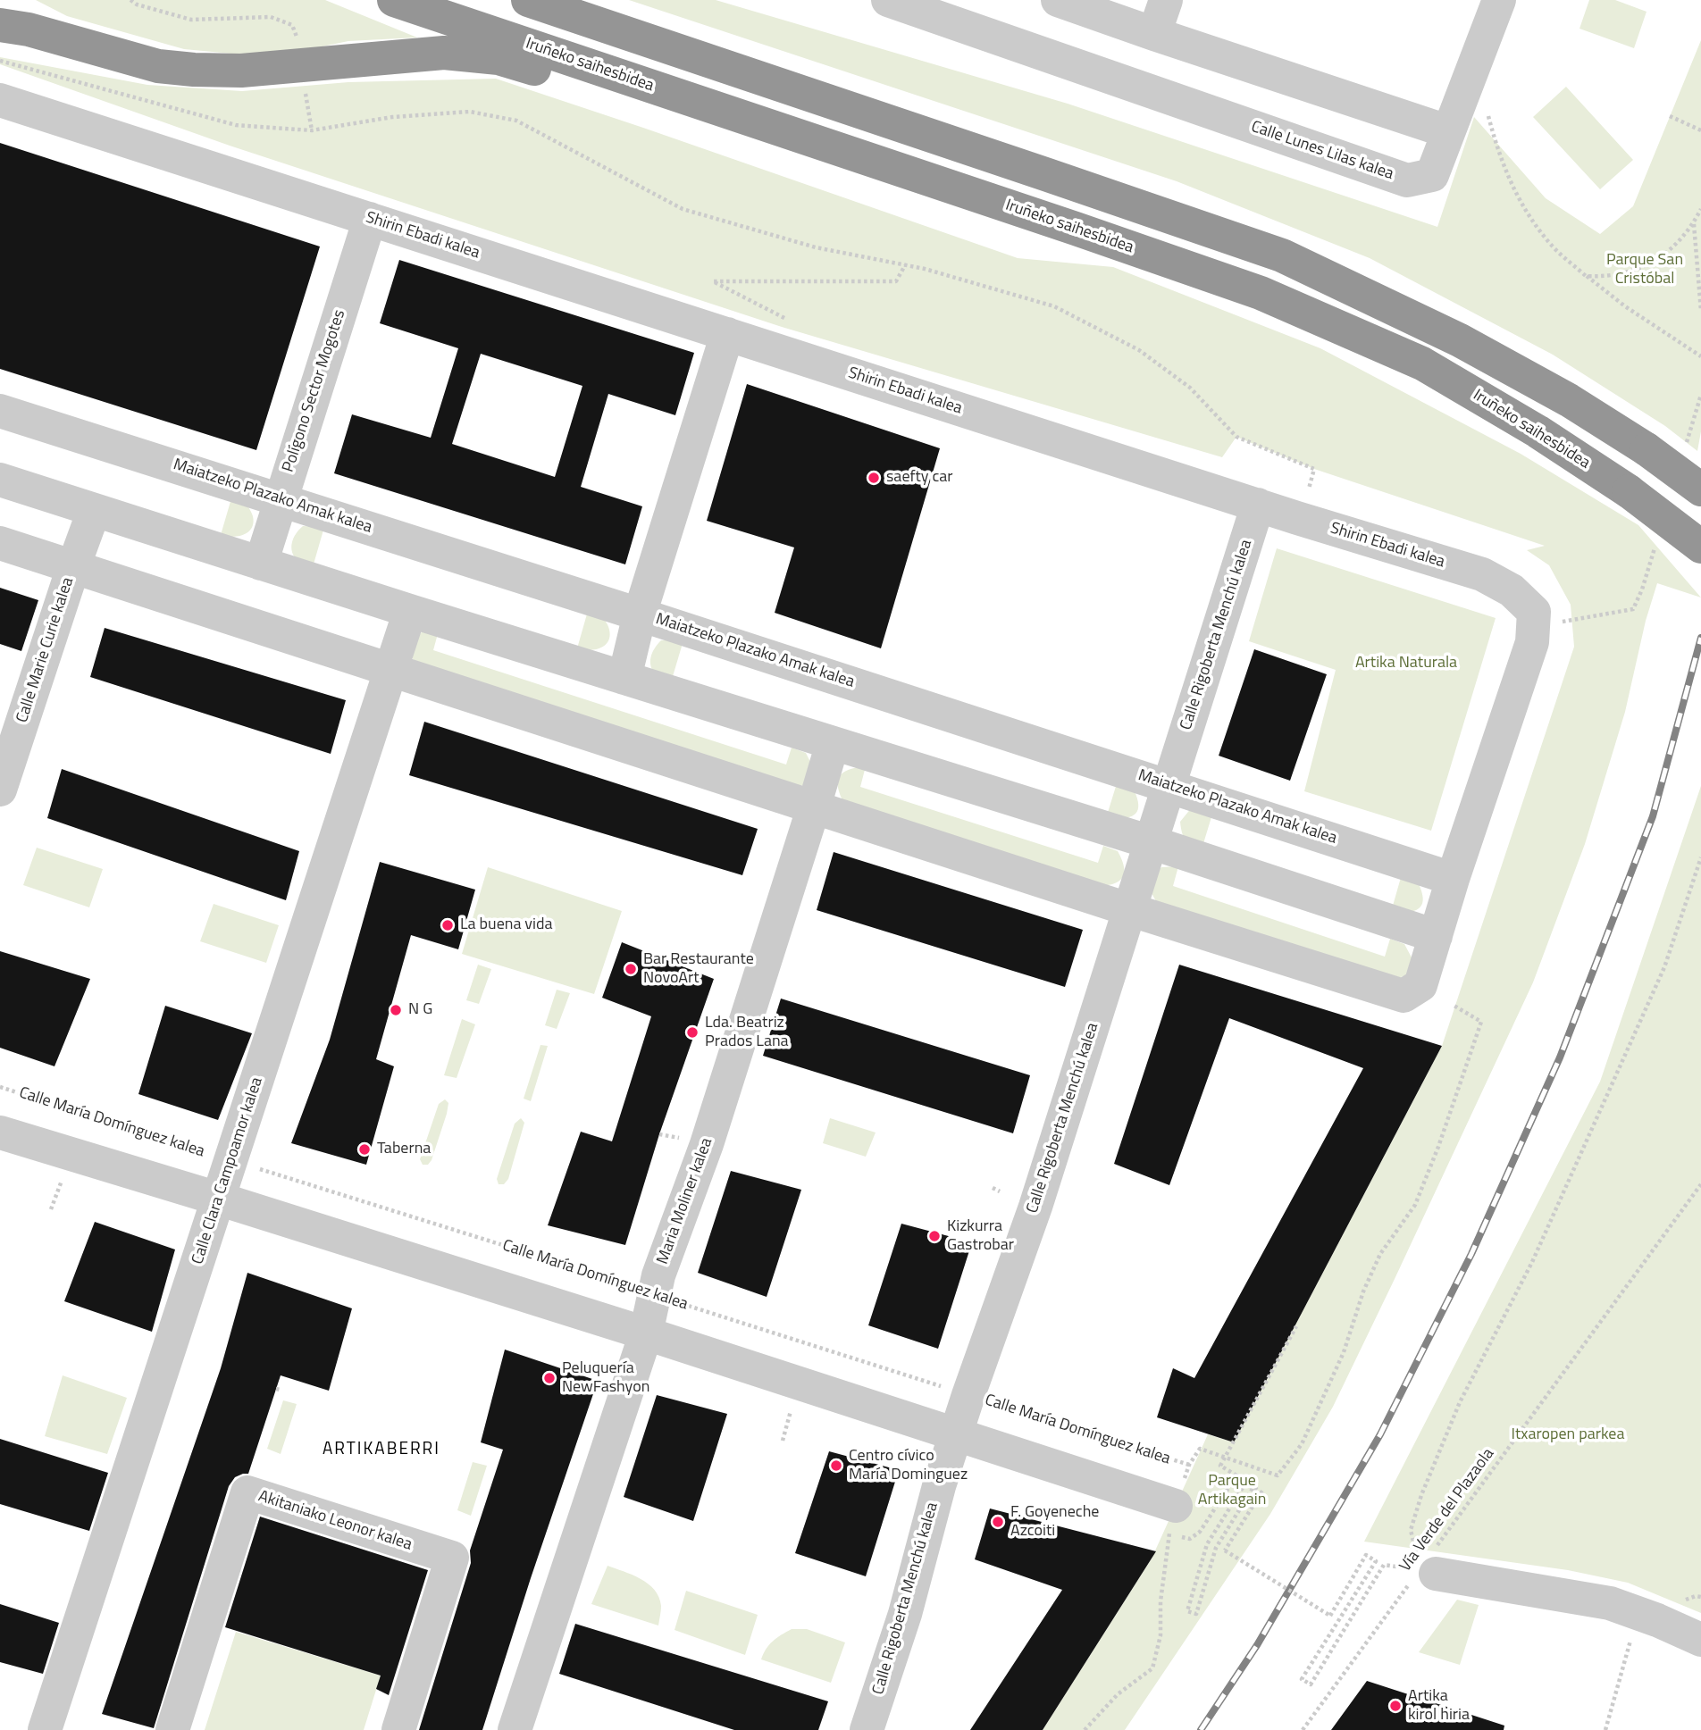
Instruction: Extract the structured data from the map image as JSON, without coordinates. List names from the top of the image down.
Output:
{
  "streets": {
    "highway": ["Iruñeko saihesbidea"],
    "street": [
      "Calle Lunes Lilas kalea",
      "Shirin Ebadi kalea",
      "Polígono Sector Mogotes",
      "Maiatzeko Plazako Amak kalea",
      "Calle Rigoberta Menchú kalea",
      "Calle Marie Curie kalea",
      "Calle Clara Campoamor kalea",
      "Maria Moliner kalea",
      "Akitaniako Leonor kalea"
    ],
    "path": ["Calle María Domínguez kalea", "Vía Verde del Plazaola"]
  },
  "crossings": [
    ["Shirin Ebadi kalea", "Polígono Sector Mogotes"],
    ["Shirin Ebadi kalea", "Maiatzeko Plazako Amak kalea"],
    ["Shirin Ebadi kalea", "Calle Rigoberta Menchú kalea"],
    ["Polígono Sector Mogotes", "Maiatzeko Plazako Amak kalea"],
    ["Maiatzeko Plazako Amak kalea", "Calle Rigoberta Menchú kalea"],
    ["Calle Rigoberta Menchú kalea", "Calle María Domínguez kalea"],
    ["Calle María Domínguez kalea", "Calle Clara Campoamor kalea"],
    ["Calle María Domínguez kalea", "Maria Moliner kalea"]
  ],
  "districts": ["ARTIKABERRI"],
  "parks": [
    "Parque San Cristóbal",
    "Artika Naturala",
    "Itxaropen parkea",
    "Parque Artikagain"
  ],
  "places": [
    "saefty car",
    "La buena vida",
    "Bar Restaurante NovoArt",
    "N G",
    "Lda. Beatriz Prados Lana",
    "Taberna",
    "Kizkurra Gastrobar",
    "Peluquería NewFashyon",
    "Centro cívico María Dominguez",
    "F. Goyeneche Azcoiti",
    "Artika kirol hiria"
  ]
}
